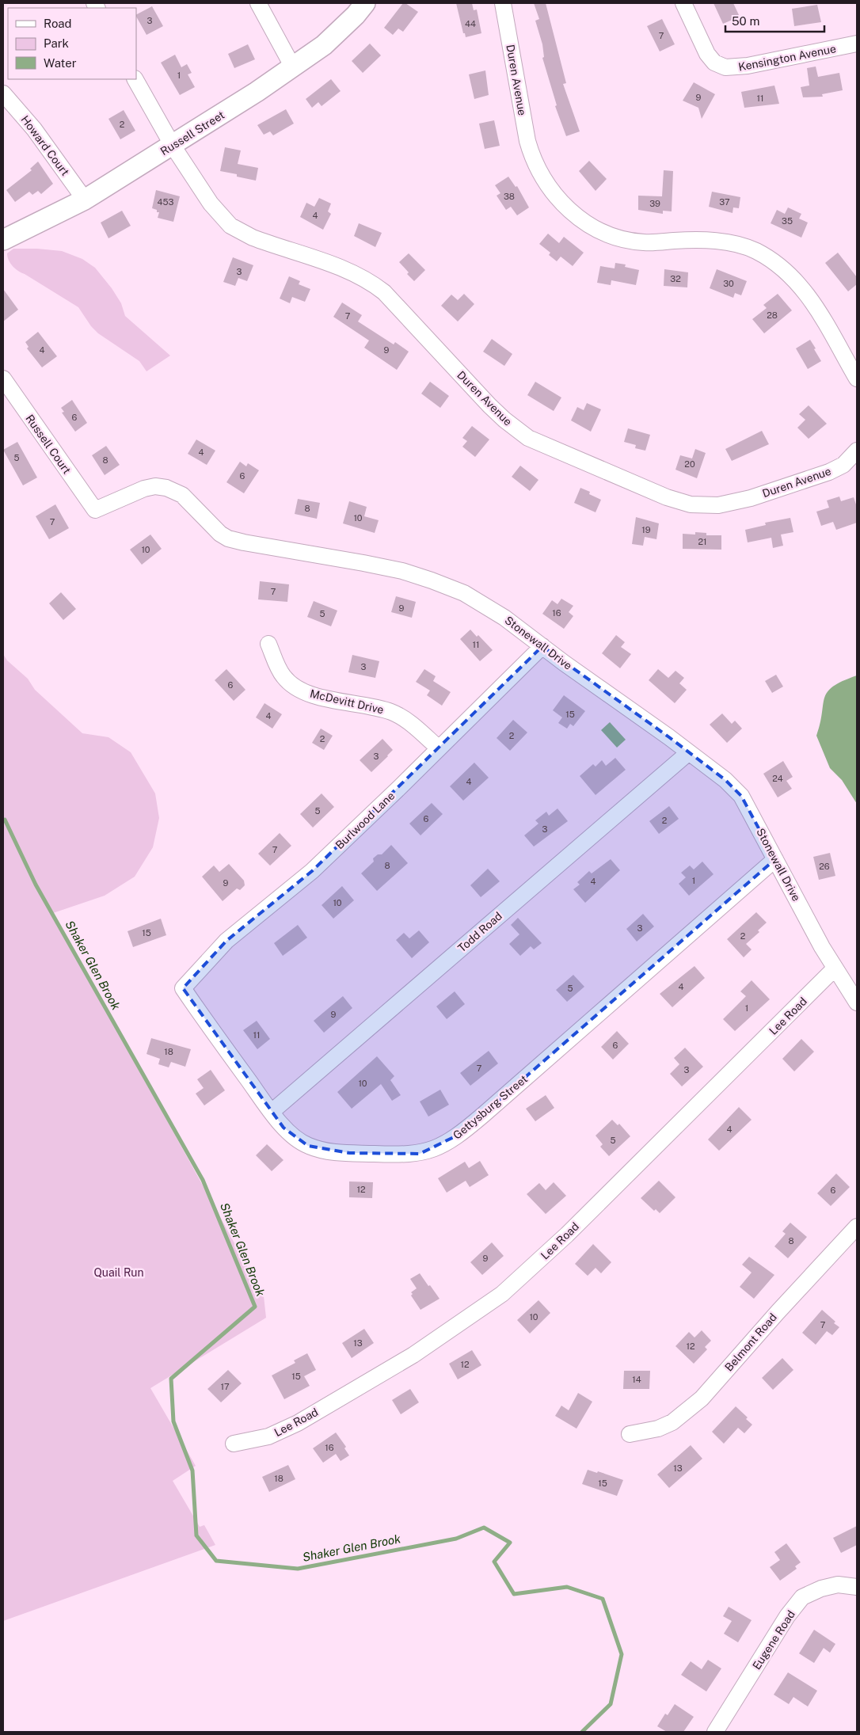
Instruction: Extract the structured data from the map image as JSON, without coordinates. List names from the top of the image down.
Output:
{
  "streets": {
    "street": [
      "Kensington Avenue",
      "Duren Avenue",
      "Russell Street",
      "Howard Court",
      "Russell Court",
      "Stonewall Drive",
      "McDevitt Drive",
      "Burlwood Lane",
      "Todd Road",
      "Lee Road",
      "Gettysburg Street",
      "Belmont Road",
      "Eugene Road"
    ]
  },
  "crossings": [
    ["Duren Avenue", "Russell Street"],
    ["Russell Street", "Howard Court"],
    ["Russell Court", "Stonewall Drive"],
    ["Stonewall Drive", "Burlwood Lane"],
    ["Stonewall Drive", "Todd Road"],
    ["Stonewall Drive", "Lee Road"],
    ["Stonewall Drive", "Gettysburg Street"],
    ["McDevitt Drive", "Burlwood Lane"],
    ["Burlwood Lane", "Gettysburg Street"],
    ["Todd Road", "Gettysburg Street"]
  ],
  "water": ["Shaker Glen Brook"],
  "parks": ["Quail Run"],
  "house_numbers": [
    "3",
    "44",
    "7",
    "1",
    "9",
    "11",
    "2",
    "38",
    "453",
    "37",
    "39",
    "4",
    "35",
    "3",
    "32",
    "30",
    "28",
    "7",
    "4",
    "9",
    "6",
    "4",
    "5",
    "8",
    "20",
    "6",
    "8",
    "10",
    "7",
    "19",
    "21",
    "10",
    "7",
    "9",
    "16",
    "5",
    "11",
    "3",
    "6",
    "15",
    "4",
    "2",
    "2",
    "3",
    "24",
    "4",
    "5",
    "6",
    "2",
    "3",
    "7",
    "8",
    "26",
    "1",
    "4",
    "9",
    "10",
    "3",
    "15",
    "2",
    "4",
    "5",
    "1",
    "9",
    "11",
    "6",
    "18",
    "7",
    "3",
    "10",
    "4",
    "5",
    "12",
    "6",
    "8",
    "9",
    "10",
    "7",
    "13",
    "12",
    "12",
    "15",
    "14",
    "17",
    "16",
    "13",
    "18",
    "15"
  ],
  "legend": ["Road", "Park", "Water"],
  "scale_bar": "50 m"
}
